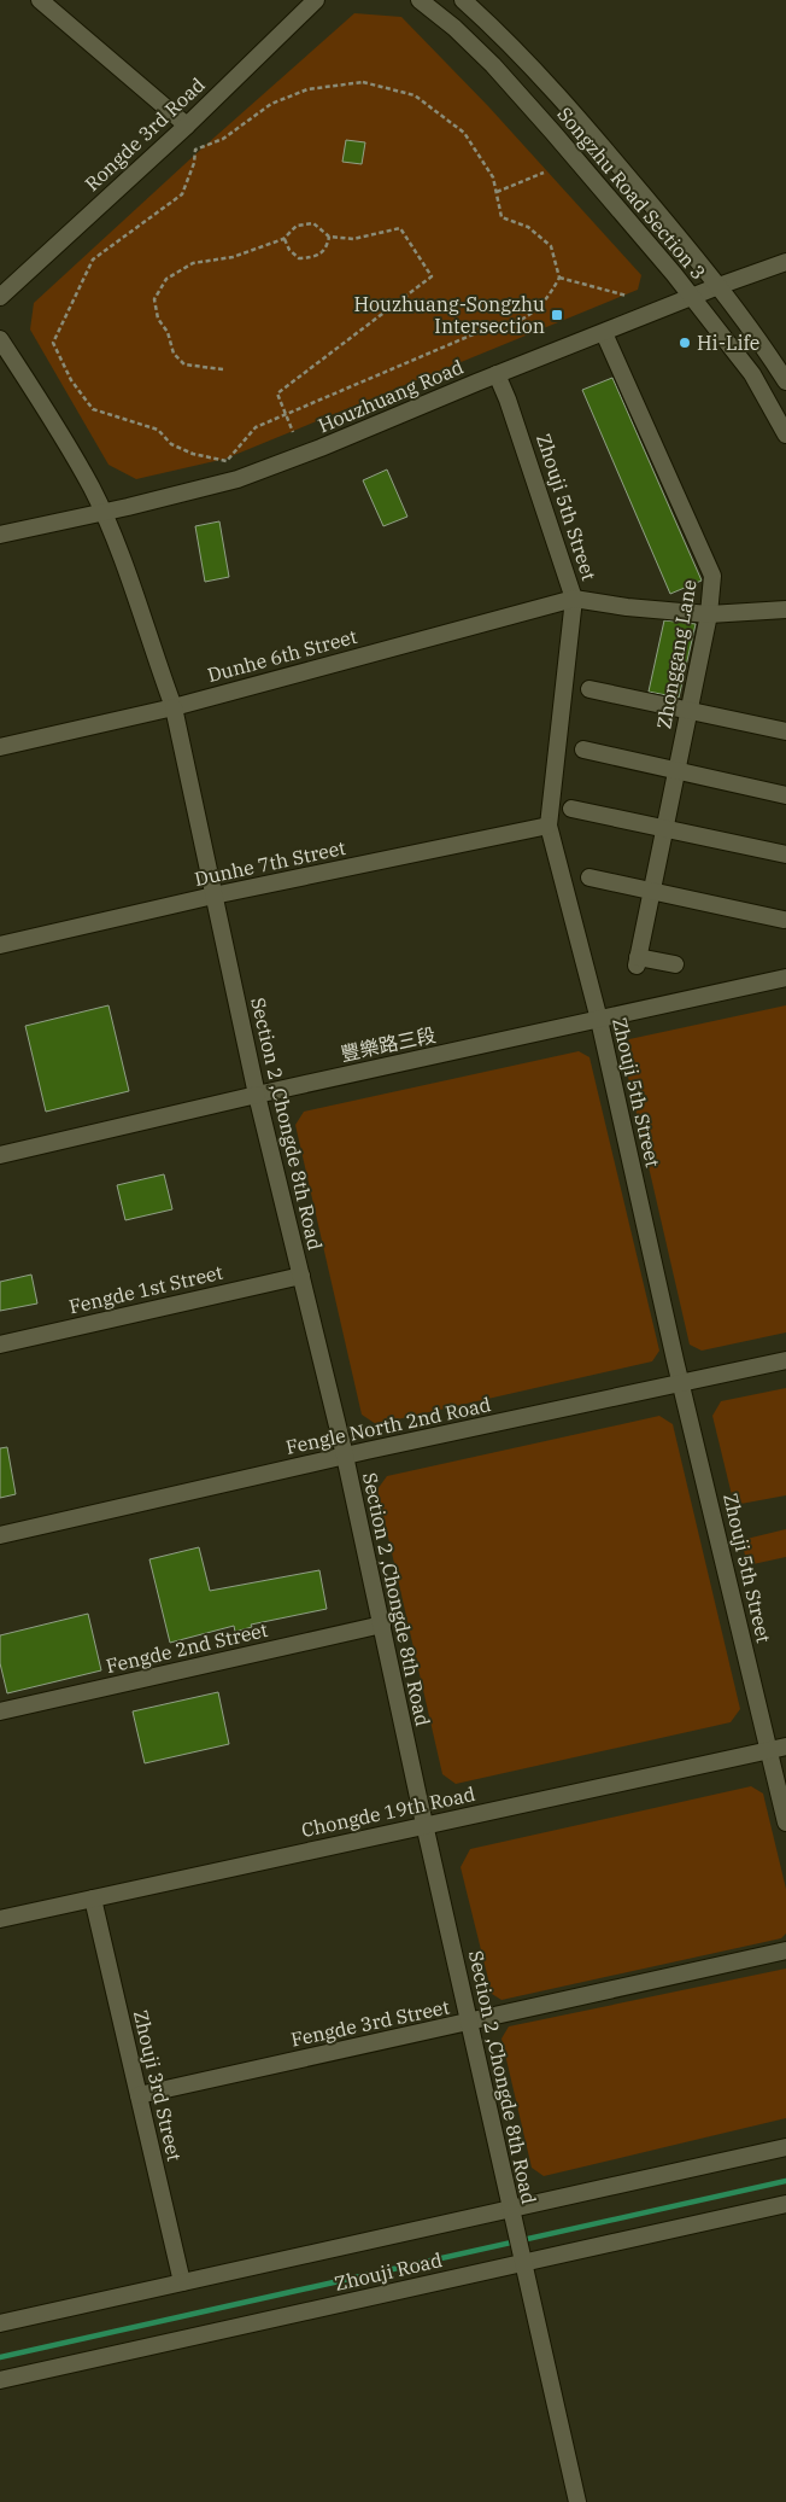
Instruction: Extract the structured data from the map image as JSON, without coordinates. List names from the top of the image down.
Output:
{
  "streets": {
    "street": [
      "Rongde 3rd Road",
      "Songzhu Road Section 3",
      "Houzhuang Road",
      "Zhouji 5th Street",
      "Zhonggang Lane",
      "Dunhe 6th Street",
      "Dunhe 7th Street",
      "豐樂路三段",
      "Section 2 ,Chongde 8th Road",
      "Fengde 1st Street",
      "Fengle North 2nd Road",
      "Fengde 2nd Street",
      "Chongde 19th Road",
      "Fengde 3rd Street",
      "Zhouji 3rd Street",
      "Zhouji Road"
    ]
  },
  "crossings": [
    ["Songzhu Road Section 3", "Houzhuang Road"],
    ["Houzhuang Road", "Zhouji 5th Street"],
    ["Houzhuang Road", "Zhonggang Lane"],
    ["Houzhuang Road", "Section 2 ,Chongde 8th Road"],
    ["Zhouji 5th Street", "Dunhe 6th Street"],
    ["Zhouji 5th Street", "Dunhe 7th Street"],
    ["Zhouji 5th Street", "豐樂路三段"],
    ["Zhouji 5th Street", "Fengle North 2nd Road"],
    ["Zhouji 5th Street", "Chongde 19th Road"],
    ["Dunhe 6th Street", "Section 2 ,Chongde 8th Road"],
    ["Dunhe 7th Street", "Section 2 ,Chongde 8th Road"],
    ["豐樂路三段", "Section 2 ,Chongde 8th Road"],
    ["Section 2 ,Chongde 8th Road", "Fengde 1st Street"],
    ["Section 2 ,Chongde 8th Road", "Fengle North 2nd Road"],
    ["Section 2 ,Chongde 8th Road", "Fengde 2nd Street"],
    ["Section 2 ,Chongde 8th Road", "Chongde 19th Road"],
    ["Section 2 ,Chongde 8th Road", "Fengde 3rd Street"],
    ["Section 2 ,Chongde 8th Road", "Zhouji Road"],
    ["Chongde 19th Road", "Zhouji 3rd Street"],
    ["Fengde 3rd Street", "Zhouji 3rd Street"],
    ["Zhouji 3rd Street", "Zhouji Road"]
  ],
  "places": {
    "transit": ["Houzhuang-Songzhu Intersection"],
    "other": ["Hi-Life"]
  }
}
